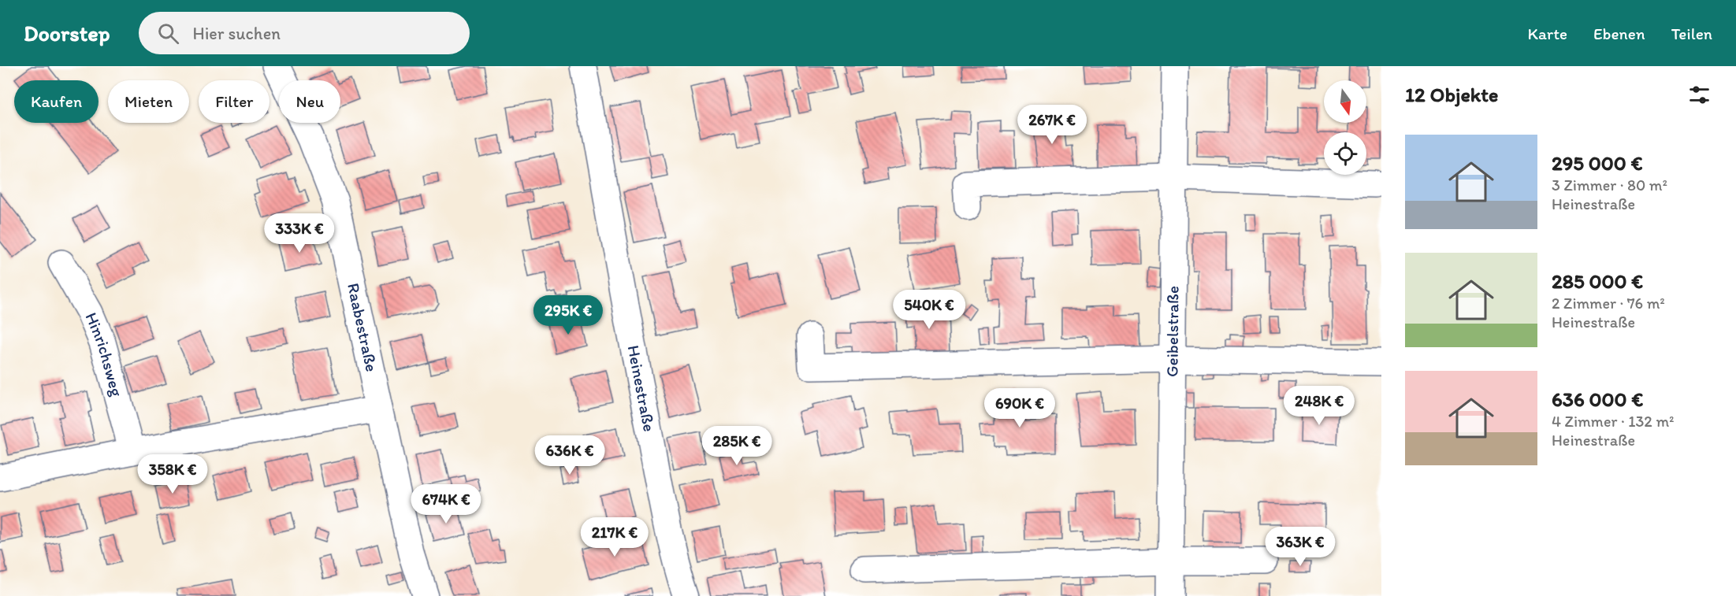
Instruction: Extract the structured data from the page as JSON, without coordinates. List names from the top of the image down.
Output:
{
  "streets": {
    "street": [
      "Raabestraße",
      "Geibelstraße",
      "Hinrichsweg",
      "Heinestraße"
    ]
  },
  "north": "bottom",
  "page": {
    "header": "Doorstep",
    "search": "Hier suchen",
    "nav": ["Karte", "Ebenen", "Teilen"],
    "heading": "12 Objekte",
    "chip": [
      "Kaufen",
      "Mieten",
      "Filter",
      "Neu"
    ],
    "price": [
      "267K €",
      "333K €",
      "540K €",
      "295K €",
      "248K €",
      "690K €",
      "285K €",
      "636K €",
      "358K €",
      "674K €",
      "217K €",
      "363K €"
    ],
    "list": [
      {
        "name": "295 000 €",
        "note": "3 Zimmer · 80 m² · Heinestraße"
      },
      {
        "name": "285 000 €",
        "note": "2 Zimmer · 76 m² · Heinestraße"
      },
      {
        "name": "636 000 €",
        "note": "4 Zimmer · 132 m² · Heinestraße"
      }
    ]
  }
}
